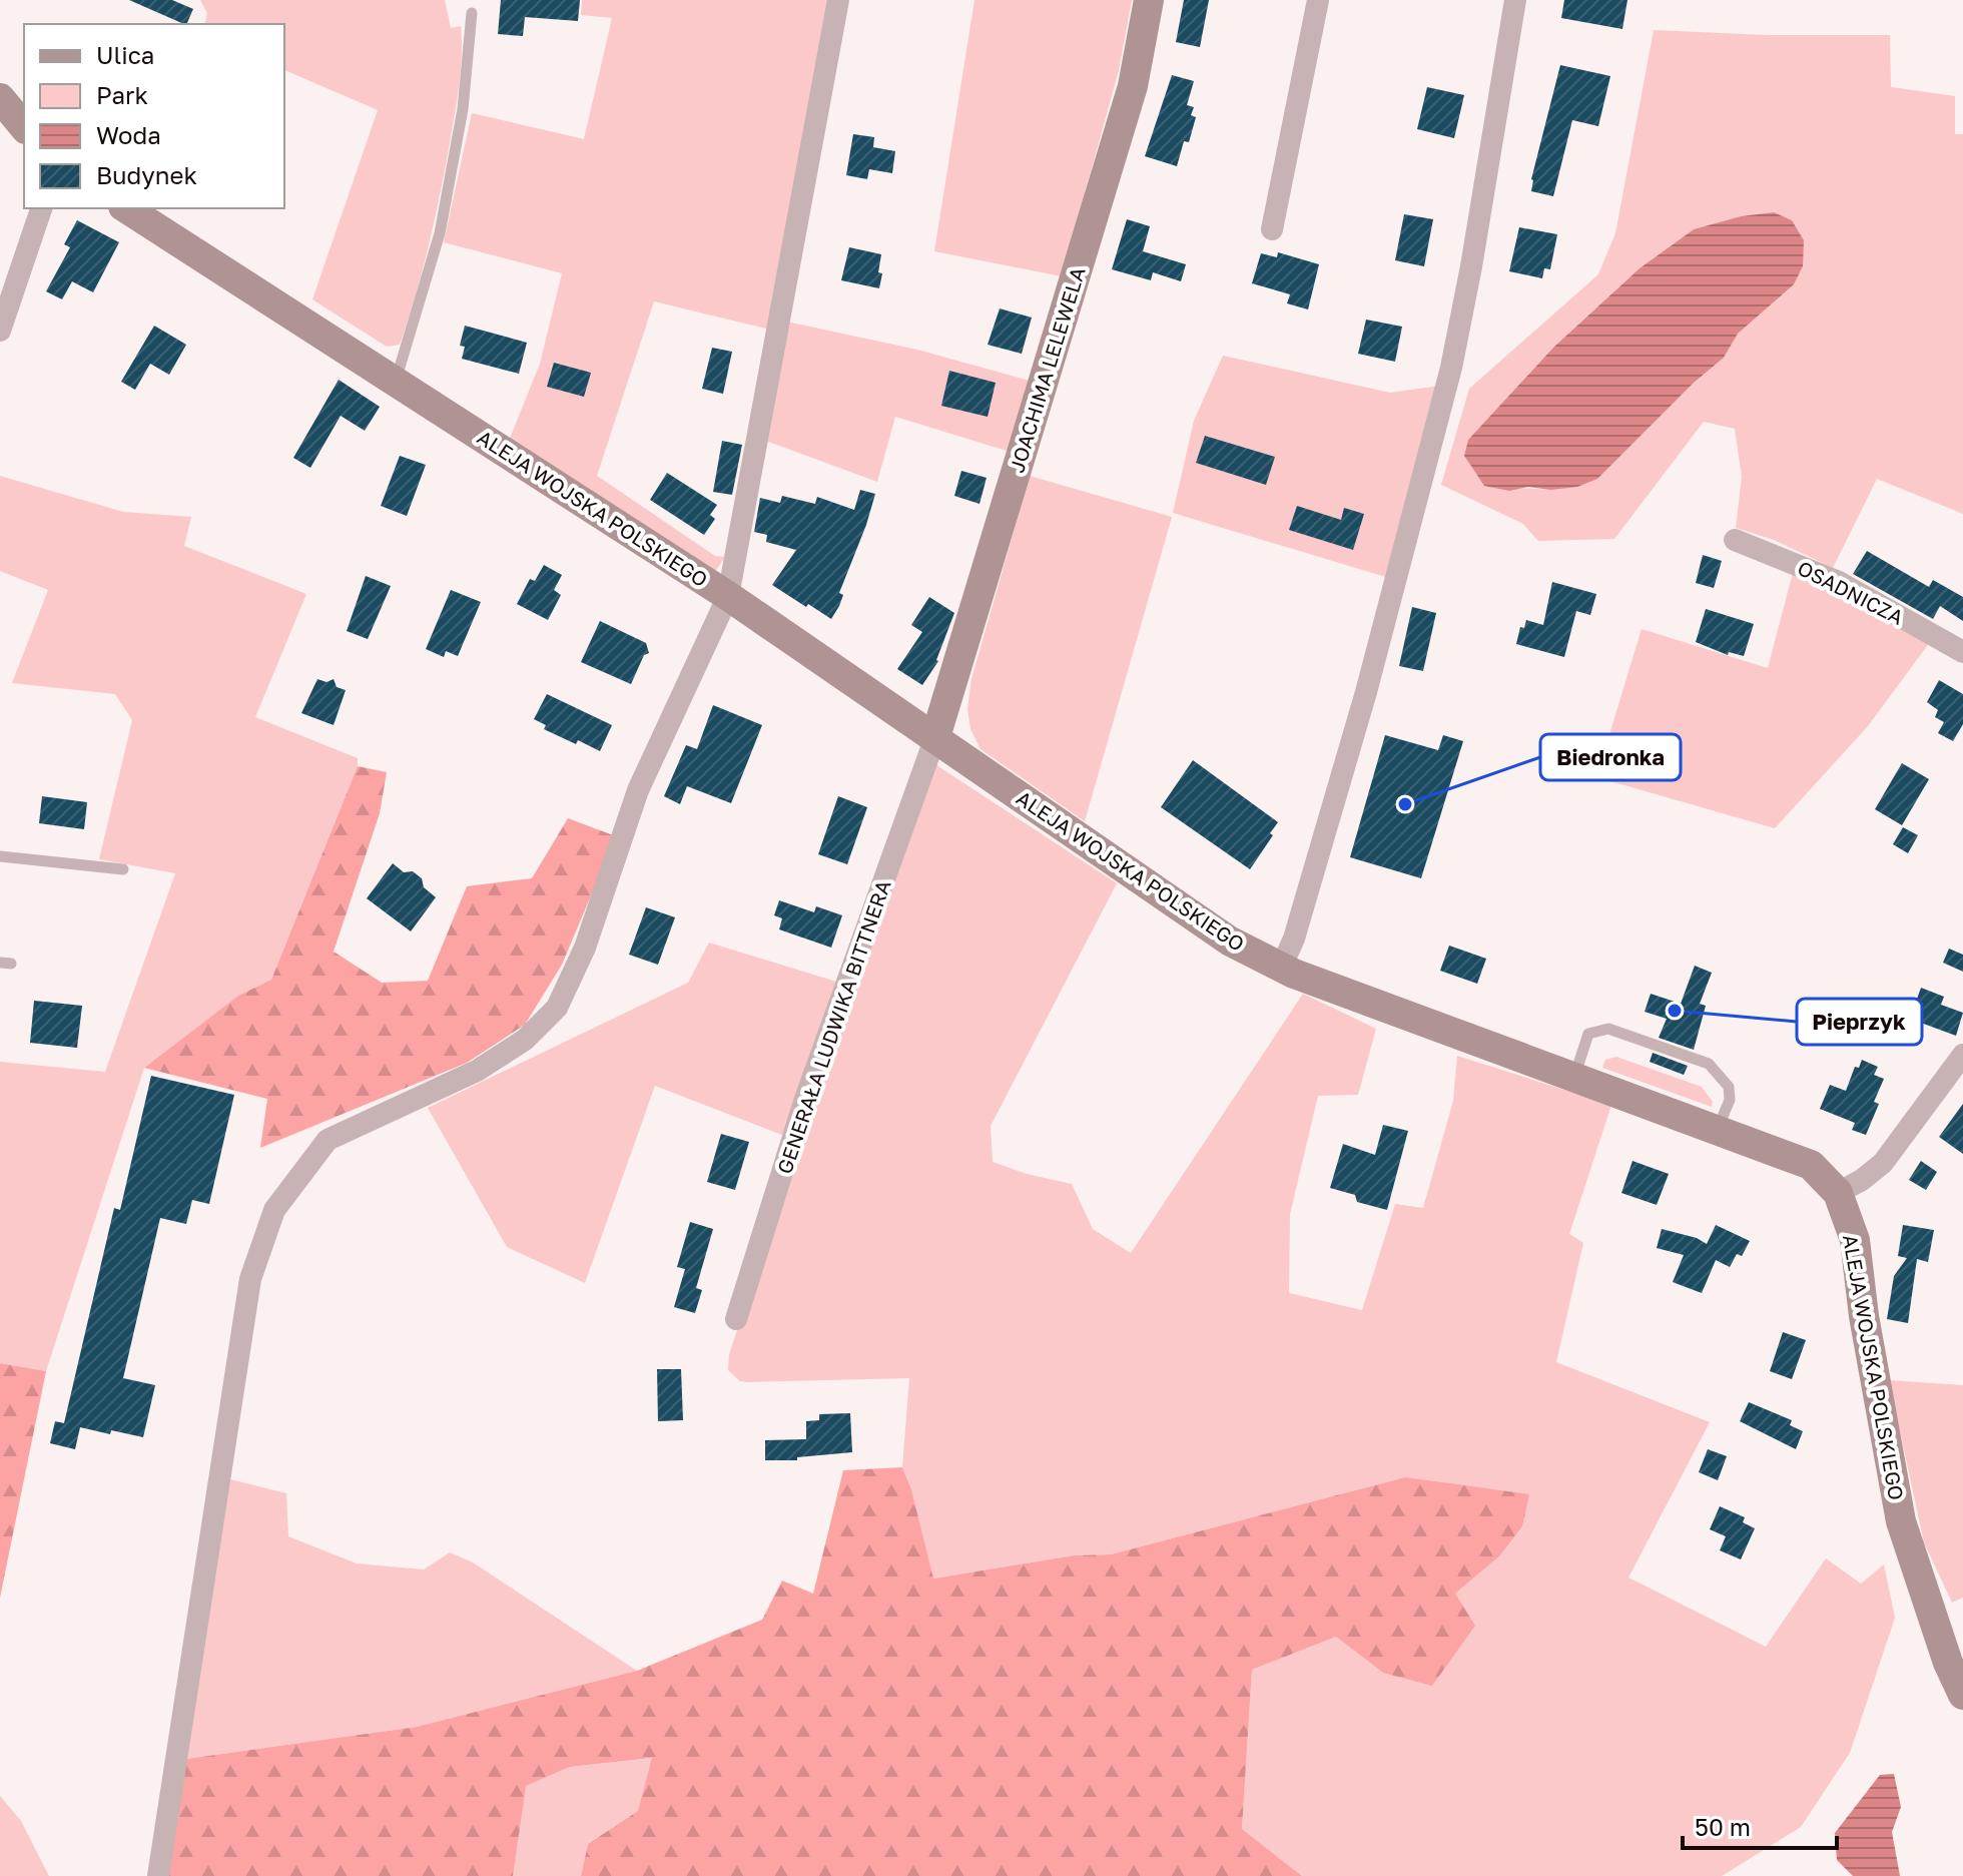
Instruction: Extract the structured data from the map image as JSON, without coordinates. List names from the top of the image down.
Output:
{
  "streets": {
    "street": [
      "JOACHIMA LELEWELA",
      "ALEJA WOJSKA POLSKIEGO",
      "OSADNICZA",
      "GENERAŁA LUDWIKA BITTNERA"
    ]
  },
  "crossings": [
    ["JOACHIMA LELEWELA", "ALEJA WOJSKA POLSKIEGO"],
    ["JOACHIMA LELEWELA", "GENERAŁA LUDWIKA BITTNERA"],
    ["ALEJA WOJSKA POLSKIEGO", "GENERAŁA LUDWIKA BITTNERA"]
  ],
  "places": ["Biedronka", "Pieprzyk"],
  "legend": [
    "Ulica",
    "Park",
    "Woda",
    "Budynek"
  ],
  "scale_bar": "50 m"
}
